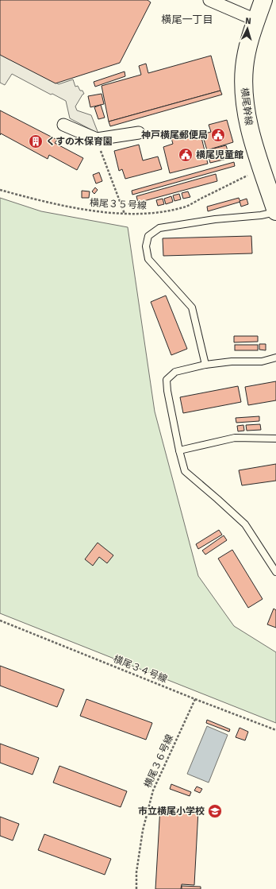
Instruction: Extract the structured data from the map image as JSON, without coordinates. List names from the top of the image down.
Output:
{
  "streets": {
    "street": ["横尾幹線"],
    "path": ["横尾３５号線", "横尾３４号線", "横尾３６号線"]
  },
  "crossings": [
    ["横尾３４号線", "横尾３６号線"]
  ],
  "districts": ["横尾一丁目"],
  "places": {
    "public building": ["神戸横尾郵便局", "横尾児童館"],
    "building": ["くすの木保育園"],
    "school or university": ["市立横尾小学校"]
  },
  "north": "top"
}
